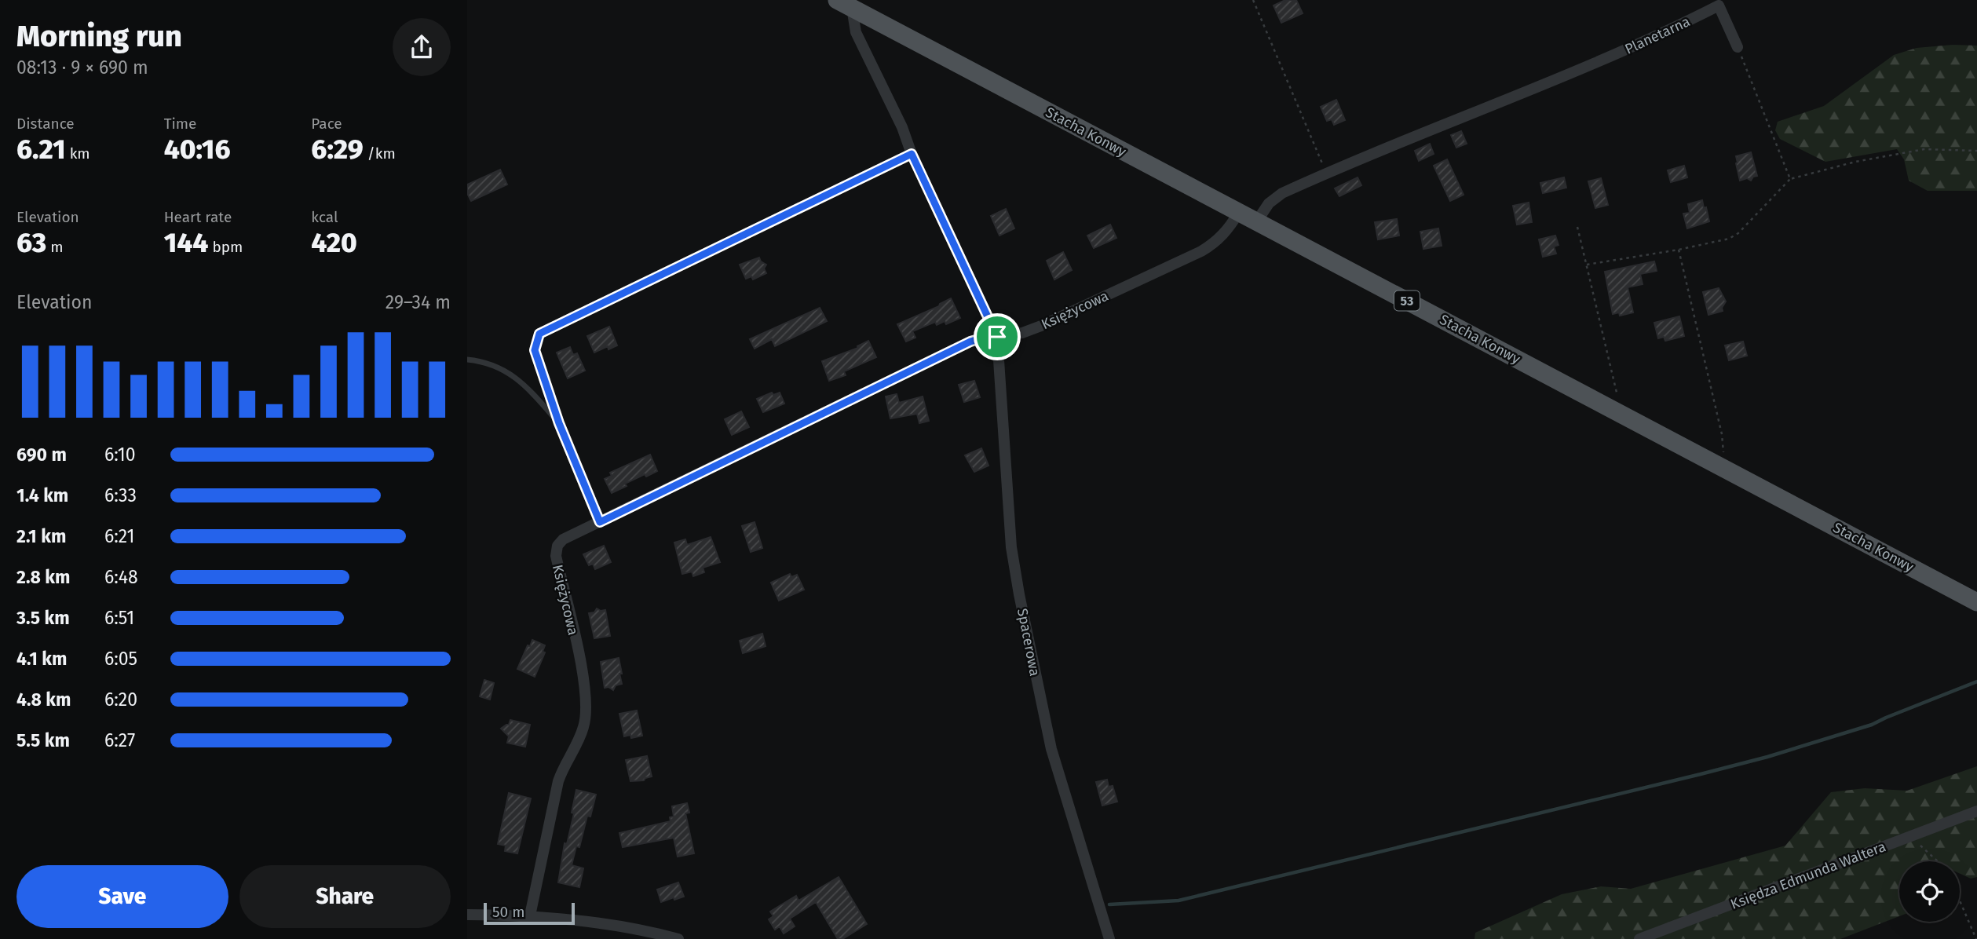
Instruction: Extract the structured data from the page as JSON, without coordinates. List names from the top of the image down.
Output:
{
  "streets": {
    "main road": ["Stacha Konwy", "53"],
    "street": [
      "Planetarna",
      "Księżycowa",
      "Spacerowa",
      "Księdza Edmunda Waltera"
    ]
  },
  "crossings": [
    ["Planetarna", "Stacha Konwy"],
    ["Stacha Konwy", "Księżycowa"],
    ["Księżycowa", "Spacerowa"]
  ],
  "scale_bar": "50 m",
  "page": {
    "heading": ["Morning run", "08:13 · 9 × 690 m"],
    "stats": [
      ["Distance", "6.21 km"],
      ["Time", "40:16"],
      ["Pace", "6:29 /km"],
      ["Elevation", "63 m"],
      ["Heart rate", "144 bpm"],
      ["kcal", "420"]
    ],
    "chart": ["Elevation", "29–34 m"],
    "list": [
      {
        "name": "690 m",
        "note": "6:10"
      },
      {
        "name": "1.4 km",
        "note": "6:33"
      },
      {
        "name": "2.1 km",
        "note": "6:21"
      },
      {
        "name": "2.8 km",
        "note": "6:48"
      },
      {
        "name": "3.5 km",
        "note": "6:51"
      },
      {
        "name": "4.1 km",
        "note": "6:05"
      },
      {
        "name": "4.8 km",
        "note": "6:20"
      },
      {
        "name": "5.5 km",
        "note": "6:27"
      }
    ],
    "buttons": ["Save", "Share"],
    "scale": "50 m"
  }
}
